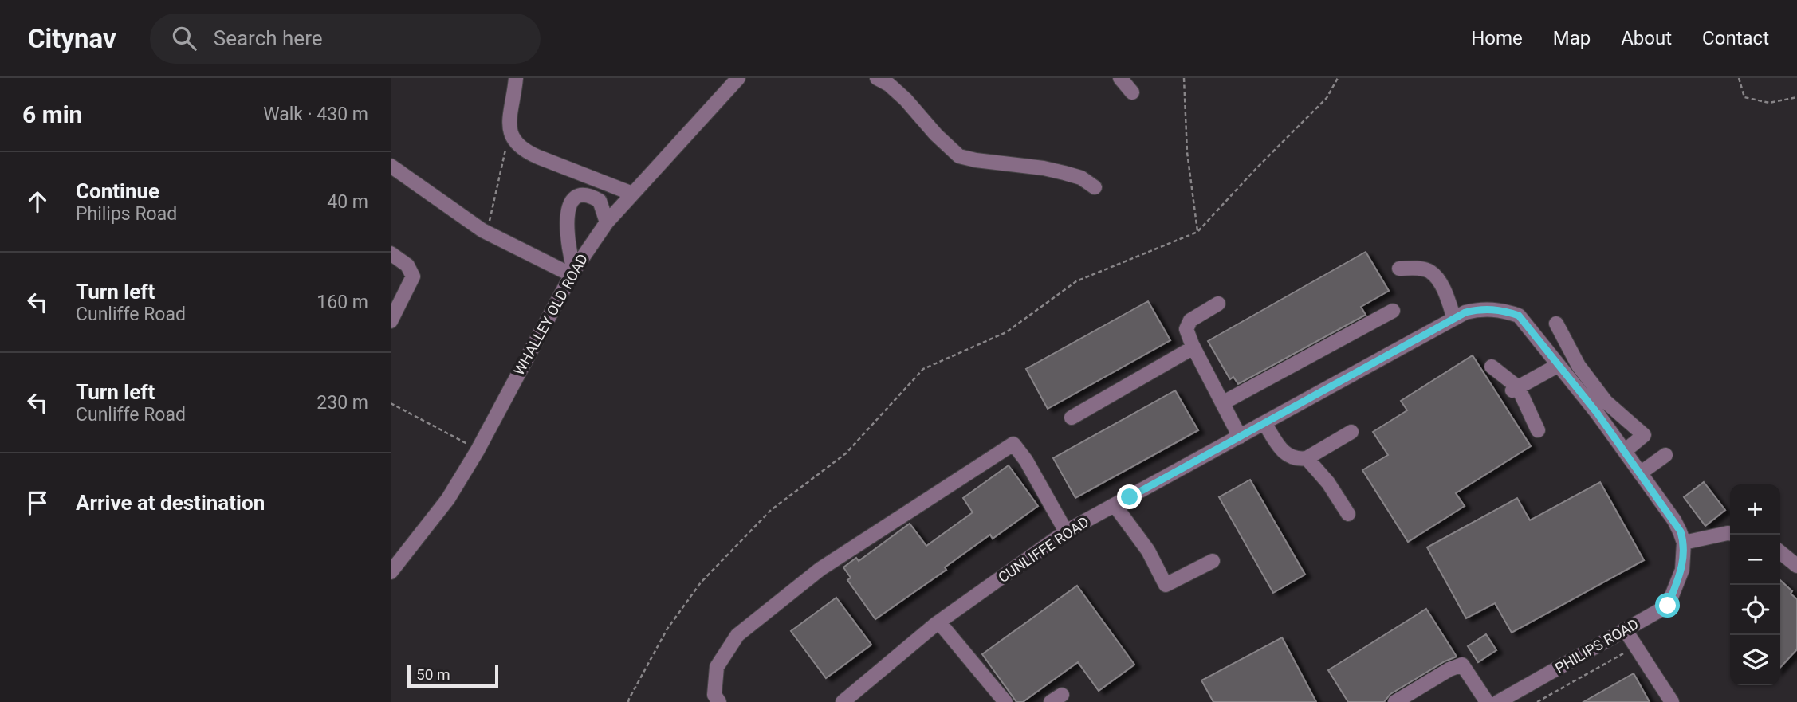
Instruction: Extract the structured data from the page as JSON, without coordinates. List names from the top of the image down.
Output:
{
  "streets": {
    "street": ["WHALLEY OLD ROAD", "CUNLIFFE ROAD", "PHILIPS ROAD"]
  },
  "crossings": [
    ["CUNLIFFE ROAD", "PHILIPS ROAD"]
  ],
  "scale_bar": "50 m",
  "page": {
    "header": "Citynav",
    "search": "Search here",
    "nav": [
      "Home",
      "Map",
      "About",
      "Contact"
    ],
    "heading": ["6 min", "Walk · 430 m"],
    "list": [
      ["Continue", "Philips Road", "40 m"],
      ["Turn left", "Cunliffe Road", "160 m"],
      ["Turn left", "Cunliffe Road", "230 m"],
      "Arrive at destination"
    ],
    "map_buttons": ["+", "−"],
    "scale": "50 m"
  }
}
